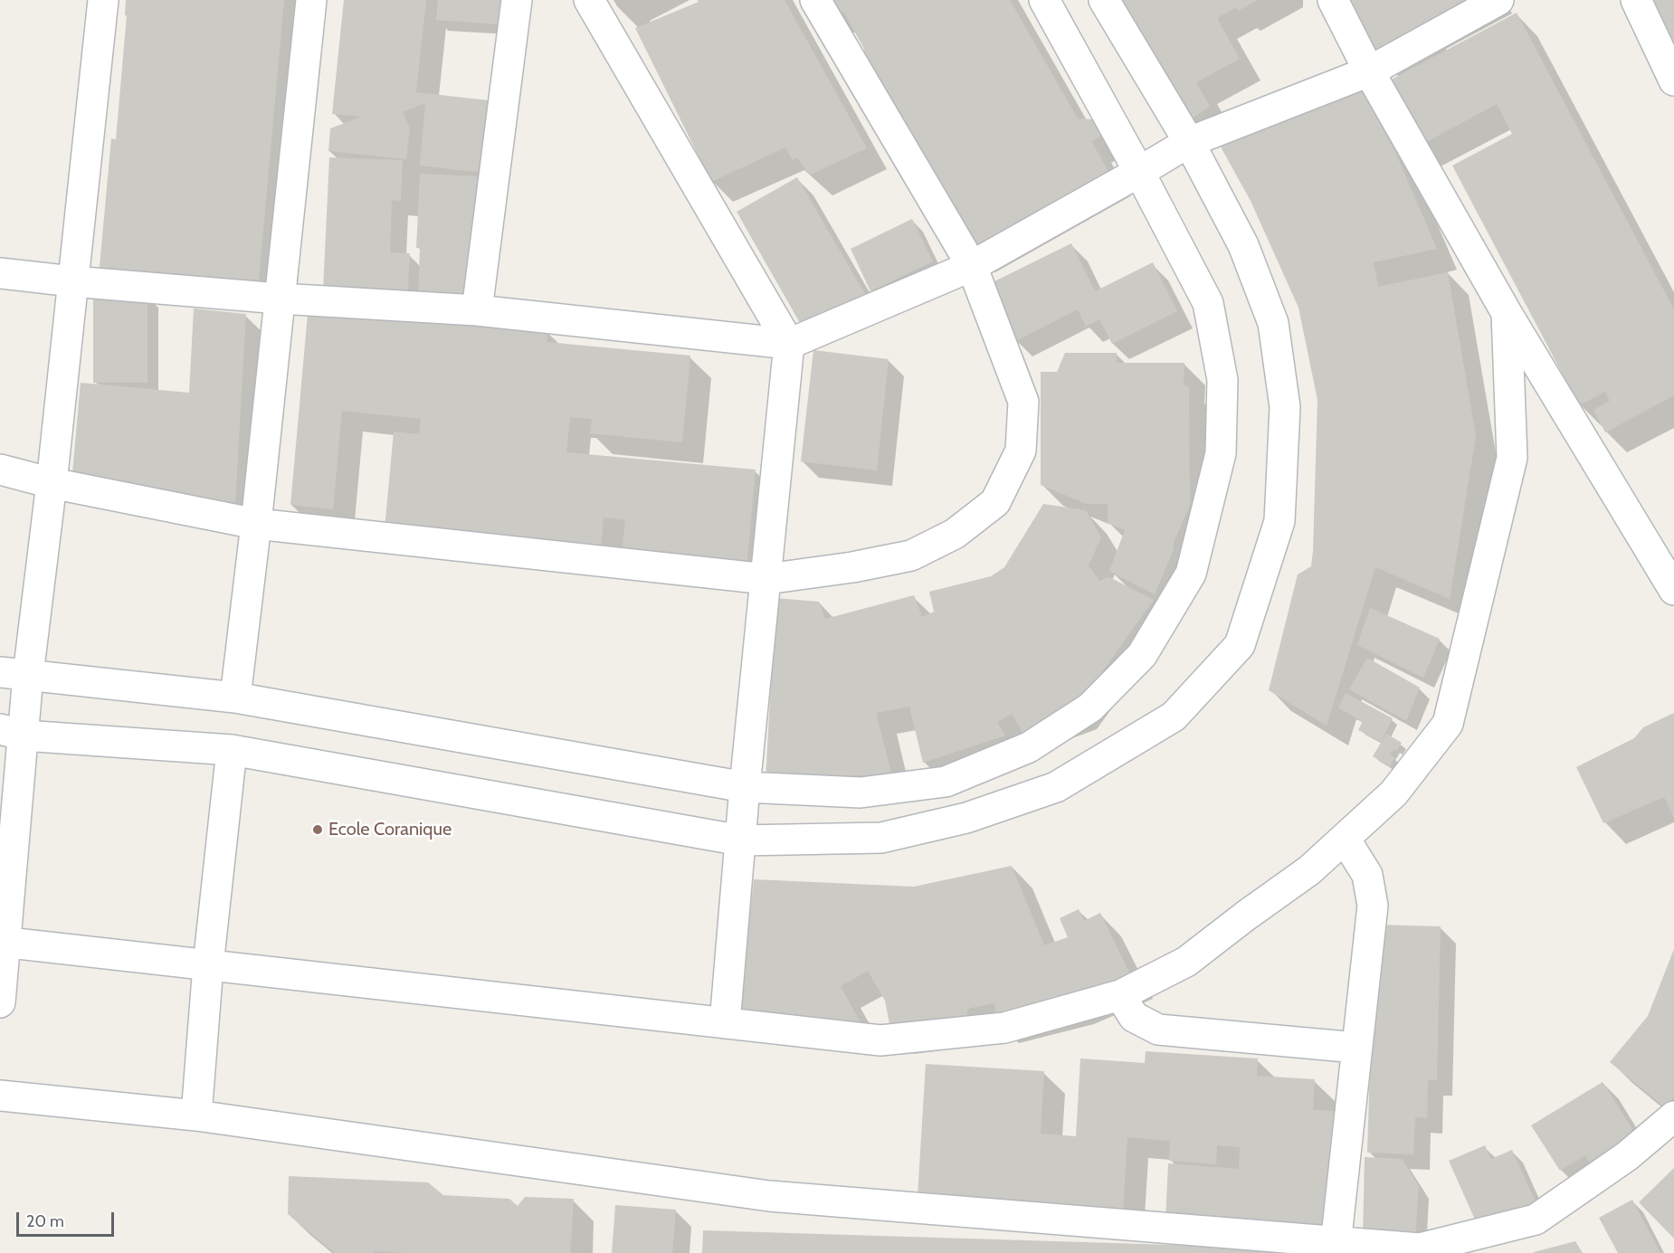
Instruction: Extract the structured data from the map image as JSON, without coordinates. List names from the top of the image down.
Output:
{
  "places": ["Ecole Coranique"],
  "scale_bar": "20 m"
}
